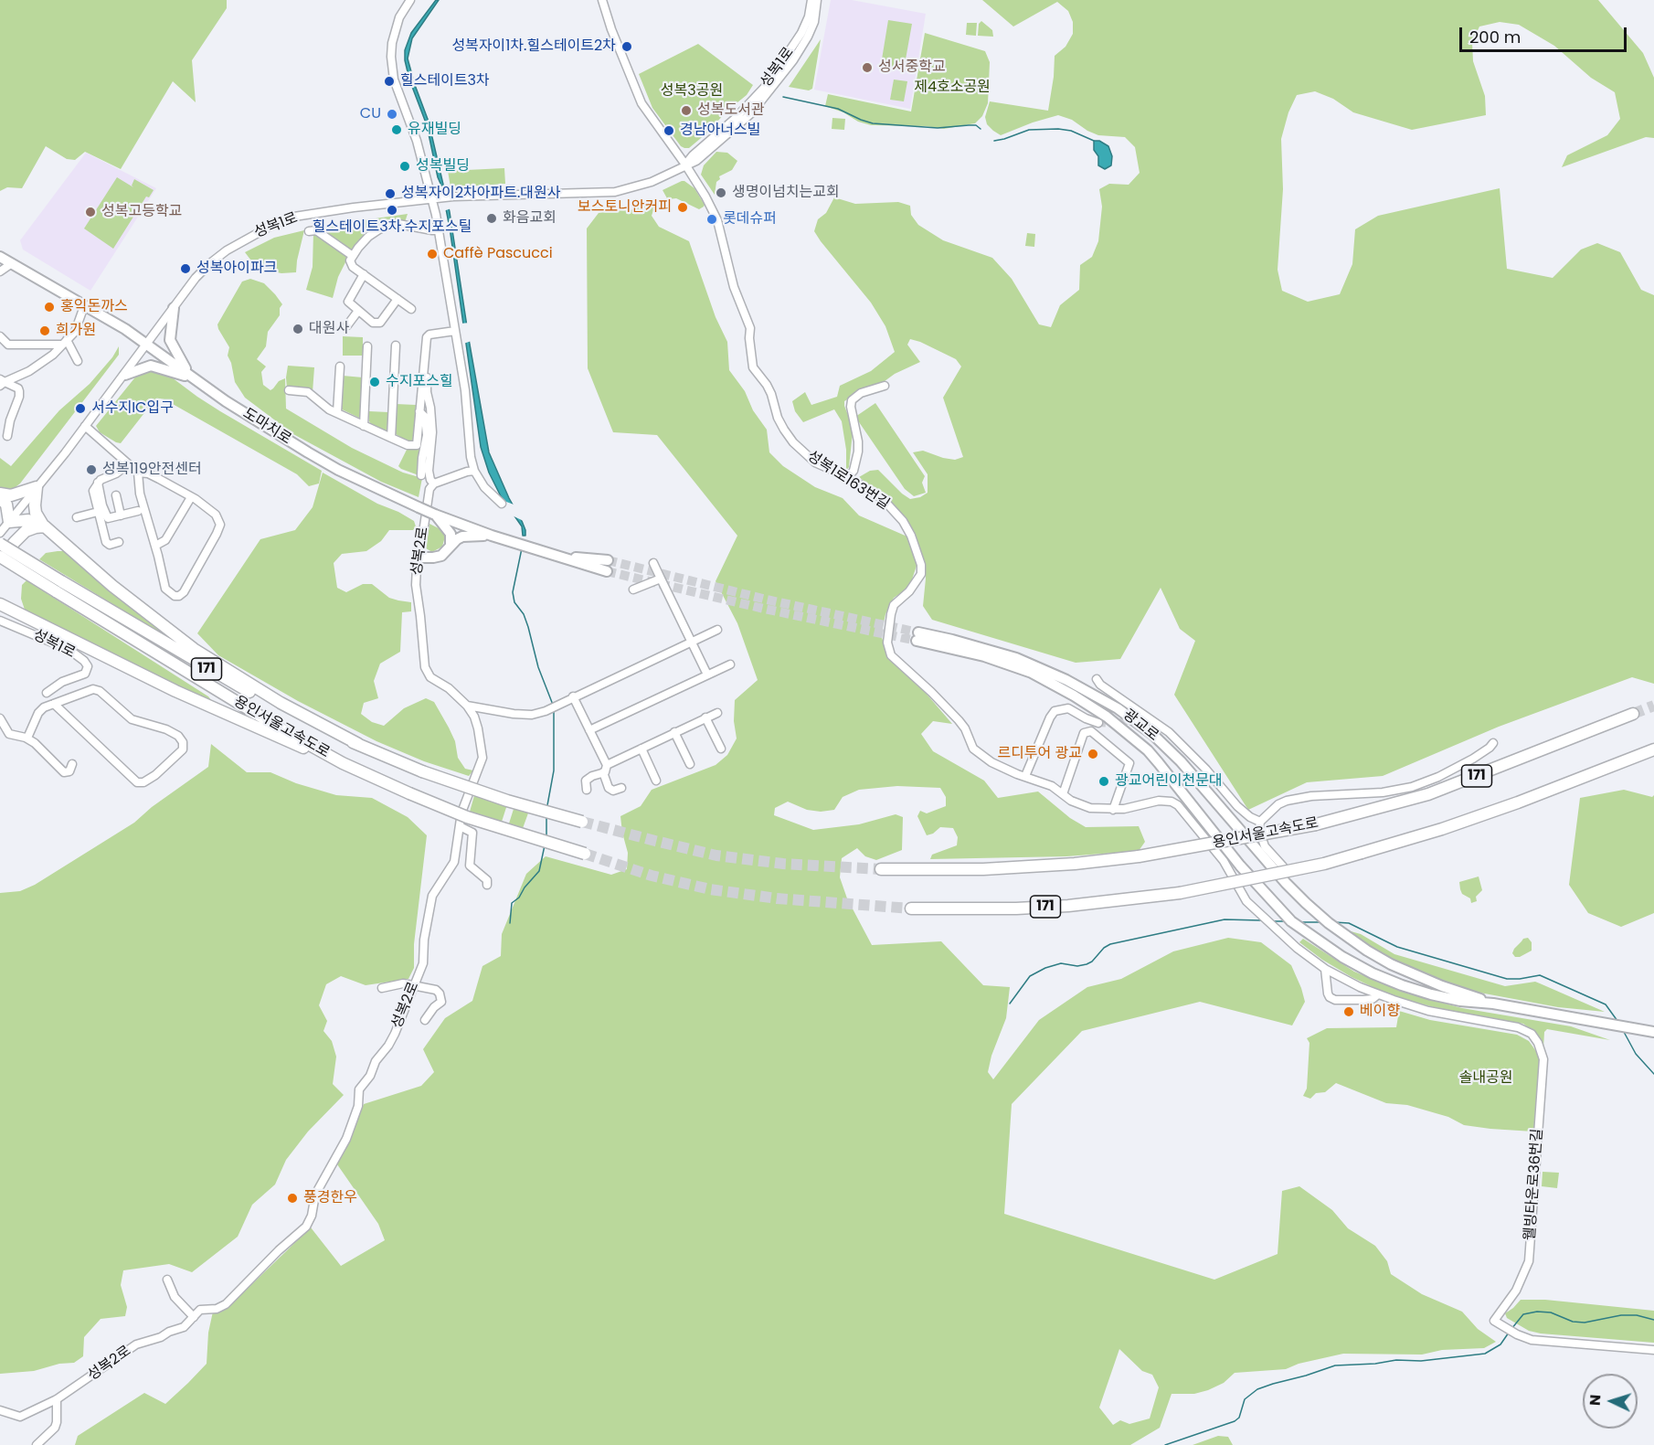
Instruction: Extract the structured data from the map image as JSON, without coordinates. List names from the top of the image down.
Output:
{
  "streets": {
    "highway": ["171", "용인서울고속도로"],
    "main road": ["도마치로", "광교로"],
    "street": [
      "성복1로",
      "성복1로163번길",
      "성복2로",
      "웰빙타운로36번길"
    ]
  },
  "crossings": [
    ["성복1로", "도마치로"],
    ["성복1로", "성복1로163번길"],
    ["성복1로163번길", "웰빙타운로36번길"]
  ],
  "parks": ["제4호소공원", "성복3공원", "솔내공원"],
  "places": [
    "성복자이1차.힐스테이트2차",
    "성서중학교",
    "힐스테이트3차",
    "성복도서관",
    "CU",
    "유재빌딩",
    "경남아너스빌",
    "성복빌딩",
    "생명이넘치는교회",
    "성복자이2차아파트.대원사",
    "보스토니안커피",
    "힐스테이트3차.수지포스틸",
    "성복고등학교",
    "화음교회",
    "롯데슈퍼",
    "Caffè Pascucci",
    "성복아이파크",
    "홍익돈까스",
    "대원사",
    "희가원",
    "수지포스힐",
    "서수지IC입구",
    "성복119안전센터",
    "르디투어 광교",
    "광교어린이천문대",
    "베이향",
    "풍경한우"
  ],
  "scale_bar": "200 m",
  "north": "left"
}
